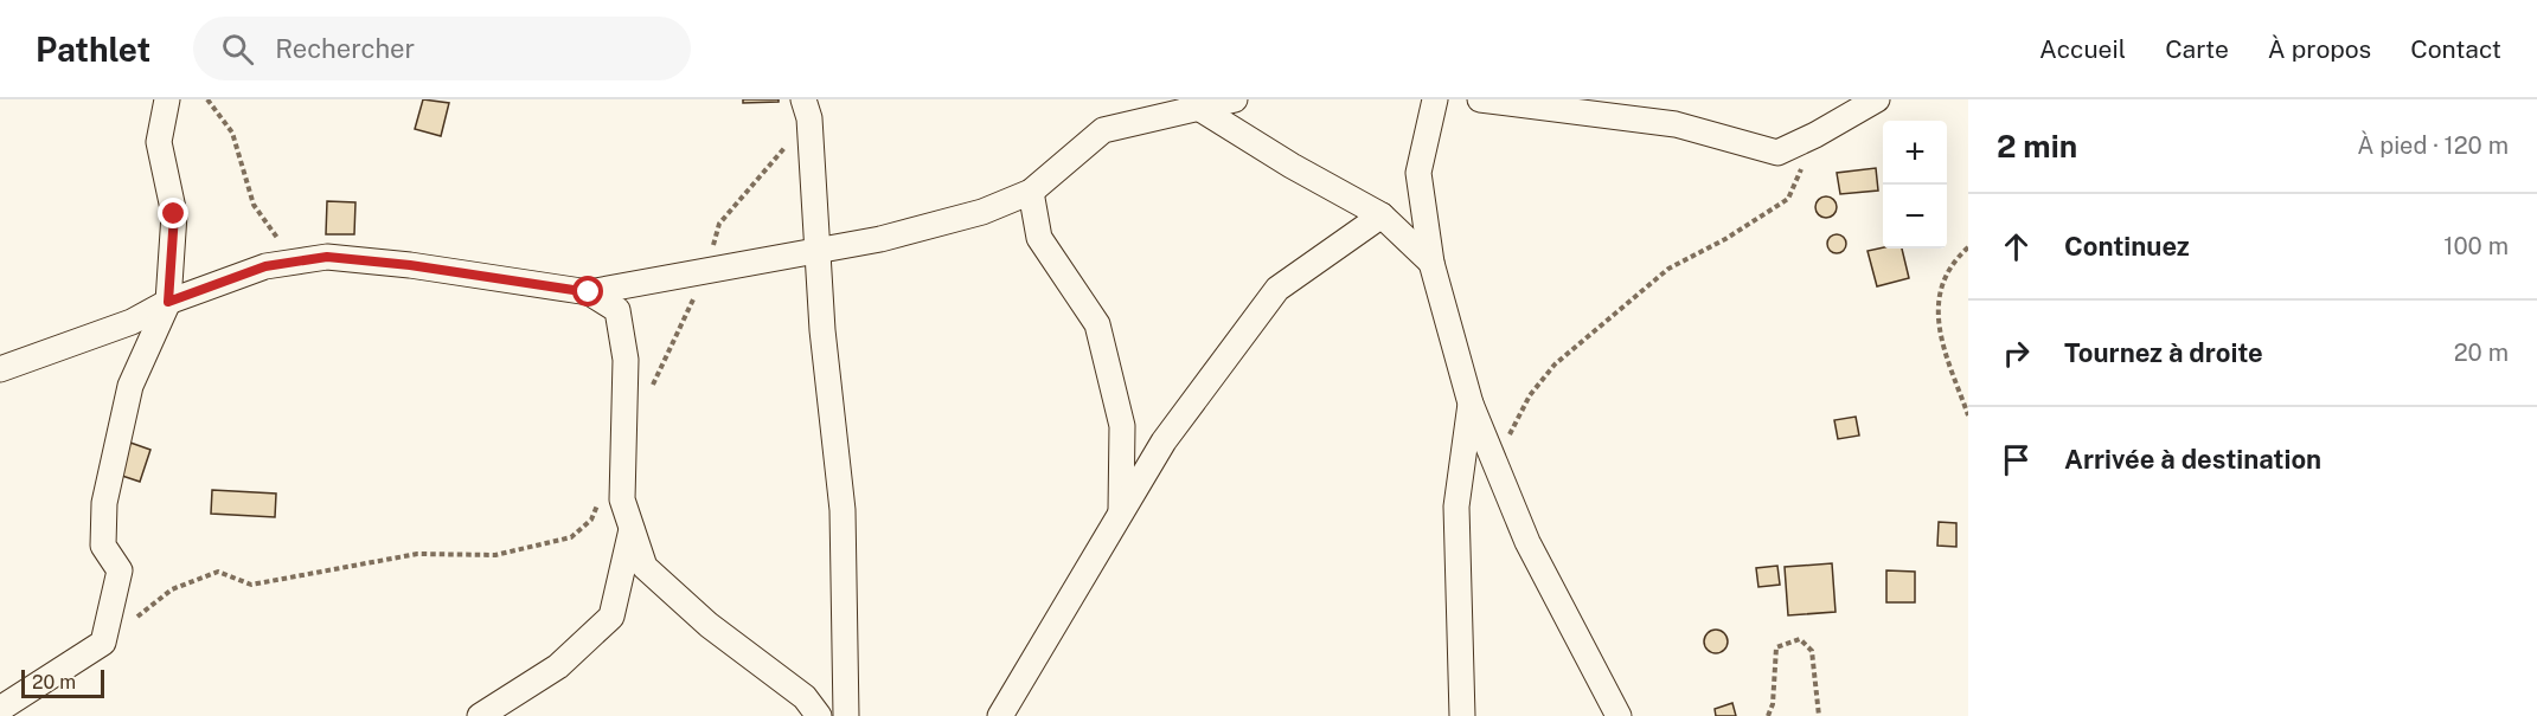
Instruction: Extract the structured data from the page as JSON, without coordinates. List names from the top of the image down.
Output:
{
  "scale_bar": "20 m",
  "page": {
    "header": "Pathlet",
    "search": "Rechercher",
    "nav": [
      "Accueil",
      "Carte",
      "À propos",
      "Contact"
    ],
    "heading": ["2 min", "À pied · 120 m"],
    "map_buttons": ["+", "−"],
    "list": [
      ["Continuez", "100 m"],
      ["Tournez à droite", "20 m"],
      "Arrivée à destination"
    ],
    "scale": "20 m"
  }
}
